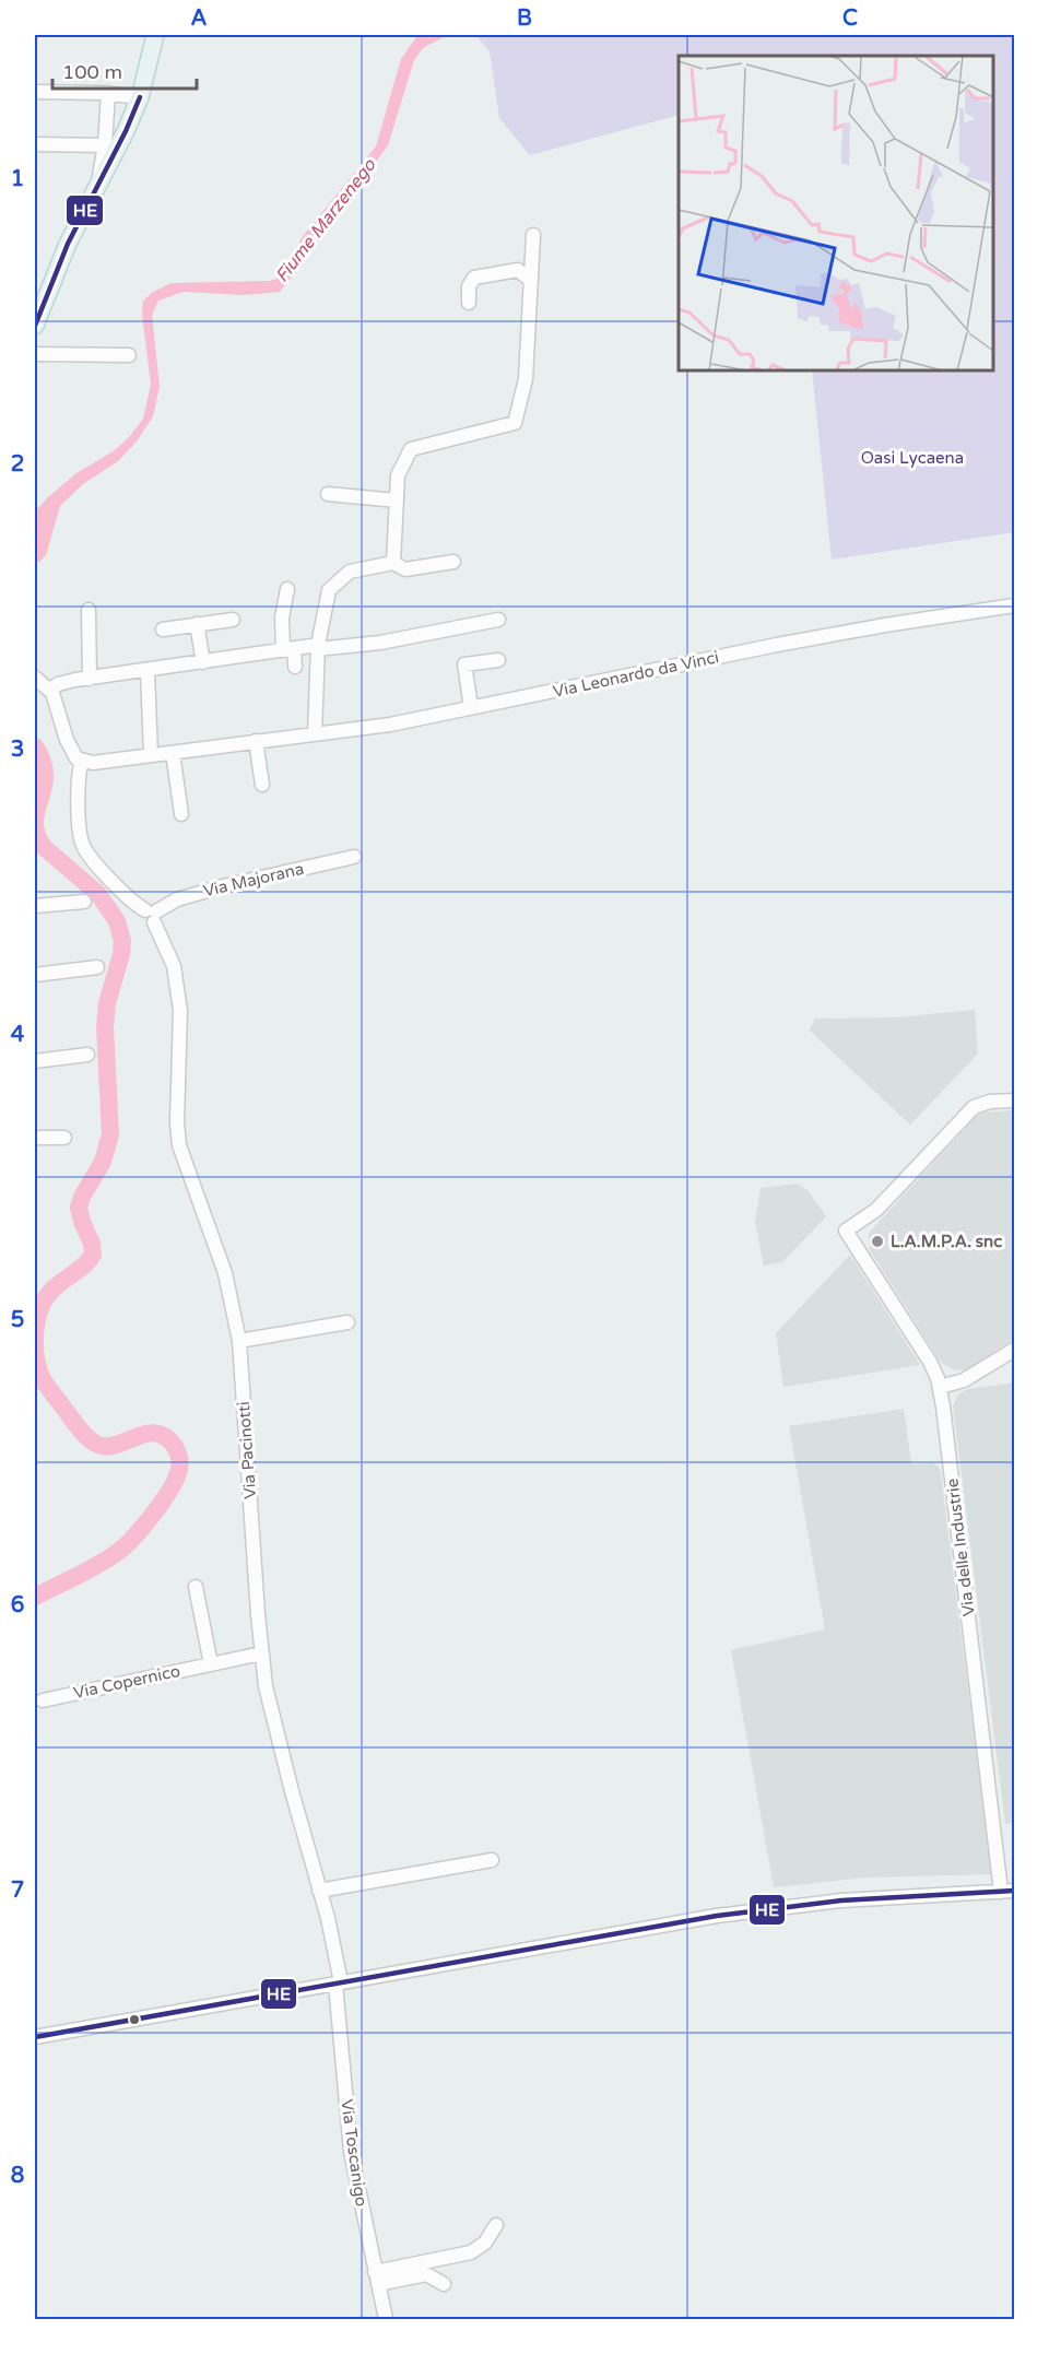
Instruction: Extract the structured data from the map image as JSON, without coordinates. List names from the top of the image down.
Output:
{
  "streets": {
    "street": [
      "Via Leonardo da Vinci",
      "Via Majorana",
      "Via Pacinotti",
      "Via delle Industrie",
      "Via Copernico",
      "Via Toscanigo"
    ]
  },
  "crossings": [
    ["Via Leonardo da Vinci", "Via Pacinotti"],
    ["Via Majorana", "Via Pacinotti"],
    ["Via Pacinotti", "Via Copernico"],
    ["Via Pacinotti", "Via Toscanigo"]
  ],
  "water": ["Fiume Marzenego"],
  "parks": ["Oasi Lycaena"],
  "places": ["L.A.M.P.A. snc"],
  "lines": ["transit line HE"],
  "scale_bar": "100 m",
  "grid": {
    "columns": ["A", "B", "C"],
    "rows": [
      "1",
      "2",
      "3",
      "4",
      "5",
      "6",
      "7",
      "8"
    ]
  }
}
